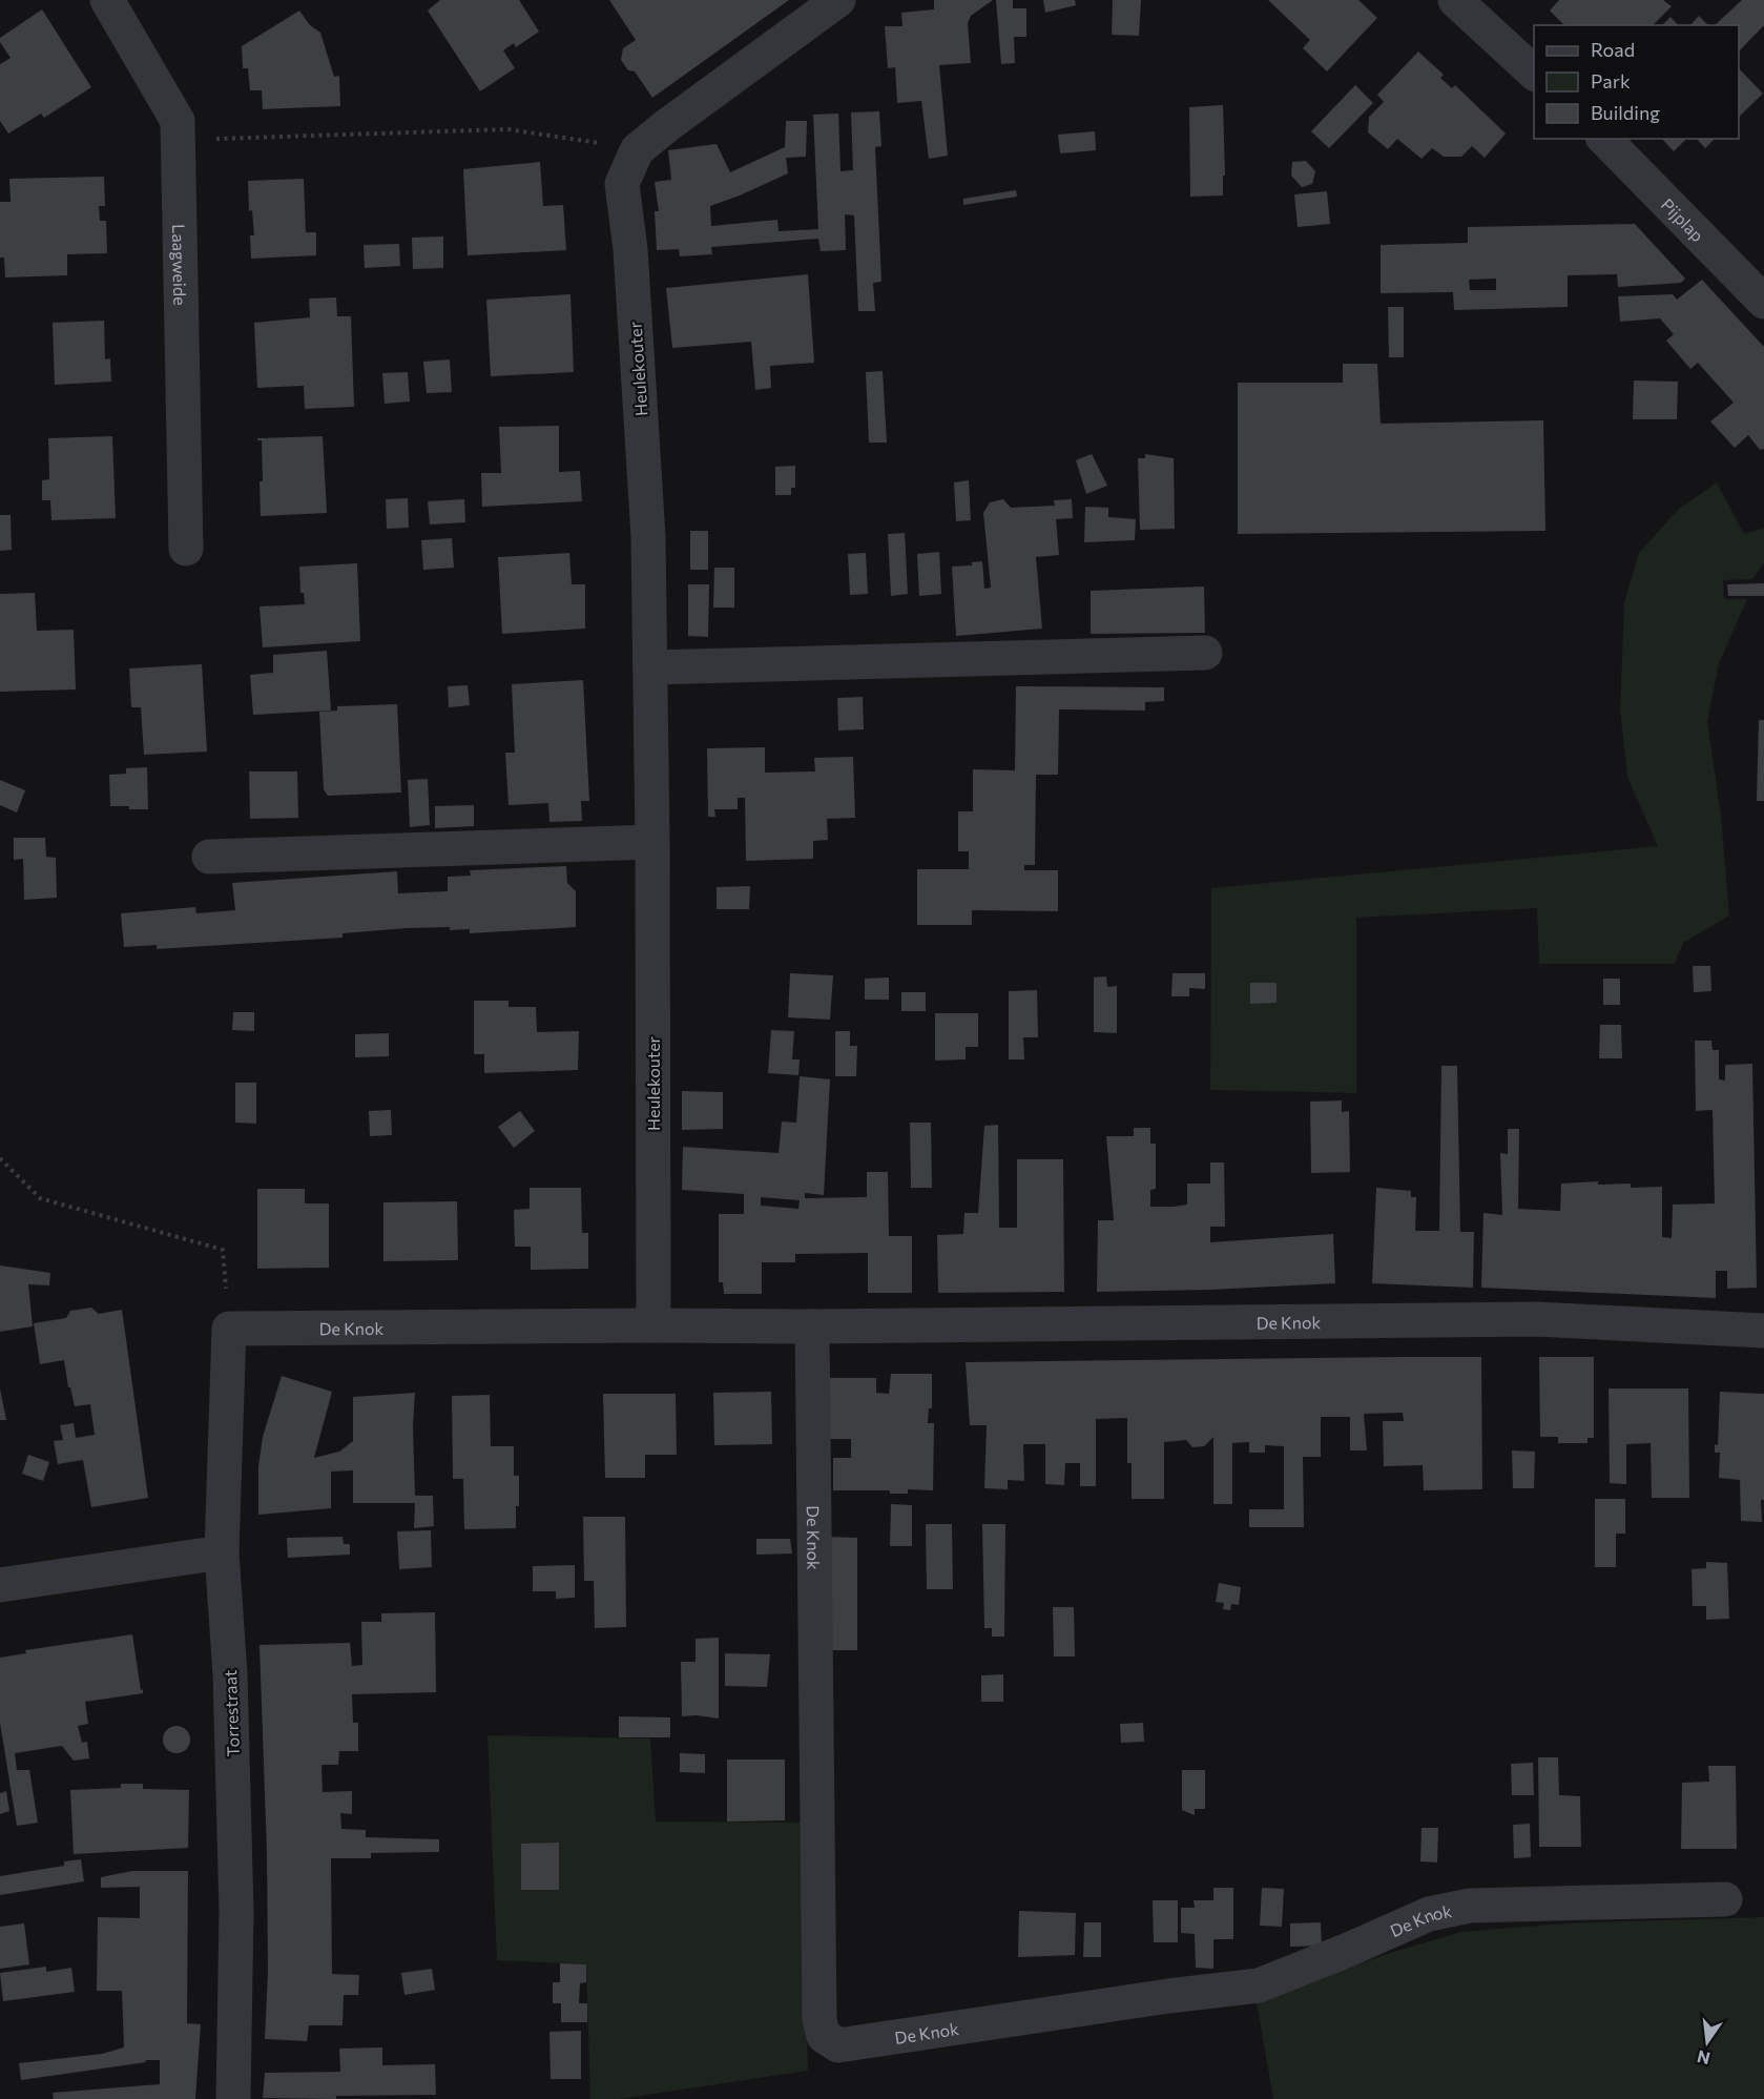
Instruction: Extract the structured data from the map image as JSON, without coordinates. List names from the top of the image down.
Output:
{
  "streets": {
    "street": [
      "Pijplap",
      "Laagweide",
      "Heulekouter",
      "De Knok",
      "Torrestraat"
    ]
  },
  "crossings": [
    ["Heulekouter", "De Knok"]
  ],
  "legend": ["Road", "Park", "Building"],
  "north": "bottom"
}
